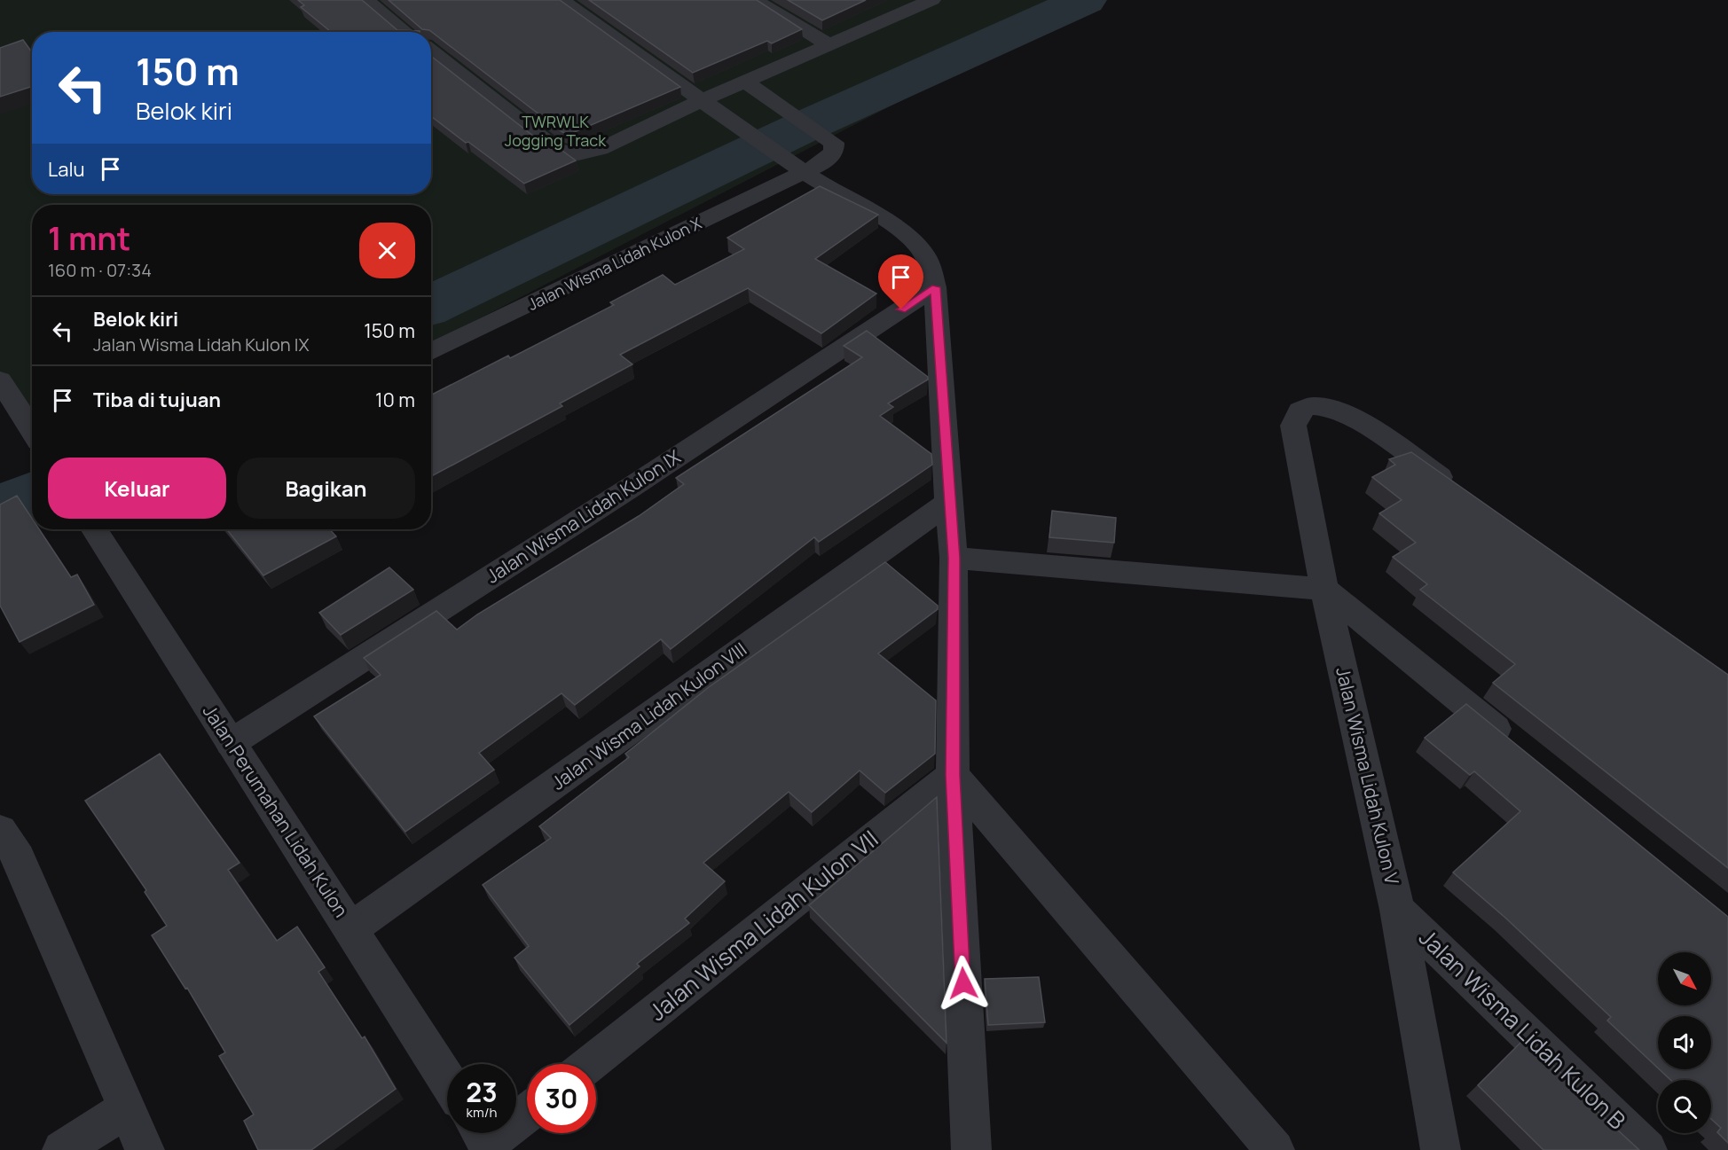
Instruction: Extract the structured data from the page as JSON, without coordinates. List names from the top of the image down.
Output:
{
  "streets": {
    "street": [
      "Jalan Wisma Lidah Kulon X",
      "Jalan Wisma Lidah Kulon IX",
      "Jalan Wisma Lidah Kulon VIII",
      "Jalan Wisma Lidah Kulon V",
      "Jalan Perumahan Lidah Kulon",
      "Jalan Wisma Lidah Kulon VII",
      "Jalan Wisma Lidah Kulon B"
    ]
  },
  "crossings": [
    ["Jalan Wisma Lidah Kulon IX", "Jalan Perumahan Lidah Kulon"],
    ["Jalan Wisma Lidah Kulon VIII", "Jalan Perumahan Lidah Kulon"],
    ["Jalan Wisma Lidah Kulon V", "Jalan Wisma Lidah Kulon B"]
  ],
  "parks": ["TWRWLK Jogging Track"],
  "north": "bottom right",
  "page": {
    "turn": ["150 m", "Belok kiri"],
    "then": "Lalu",
    "heading": ["1 mnt", "160 m · 07:34"],
    "list": [
      {
        "name": "Belok kiri",
        "note": "Jalan Wisma Lidah Kulon IX",
        "value": "150 m"
      },
      {
        "name": "Tiba di tujuan",
        "value": "10 m"
      }
    ],
    "buttons": ["Keluar", "Bagikan"],
    "speed": "23 km/h",
    "limit": "30"
  }
}
